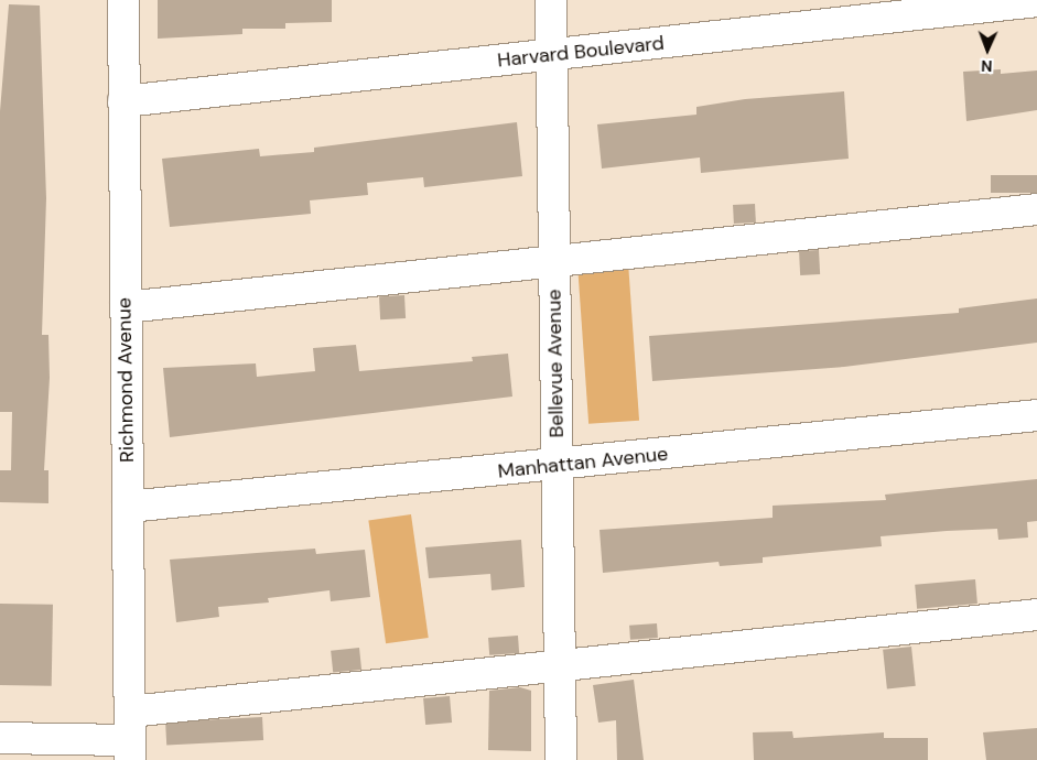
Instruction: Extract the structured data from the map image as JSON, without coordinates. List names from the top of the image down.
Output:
{
  "streets": {
    "street": [
      "Harvard Boulevard",
      "Bellevue Avenue",
      "Richmond Avenue",
      "Manhattan Avenue"
    ]
  },
  "crossings": [
    ["Harvard Boulevard", "Bellevue Avenue"],
    ["Harvard Boulevard", "Richmond Avenue"],
    ["Bellevue Avenue", "Manhattan Avenue"],
    ["Richmond Avenue", "Manhattan Avenue"]
  ],
  "north": "bottom"
}
